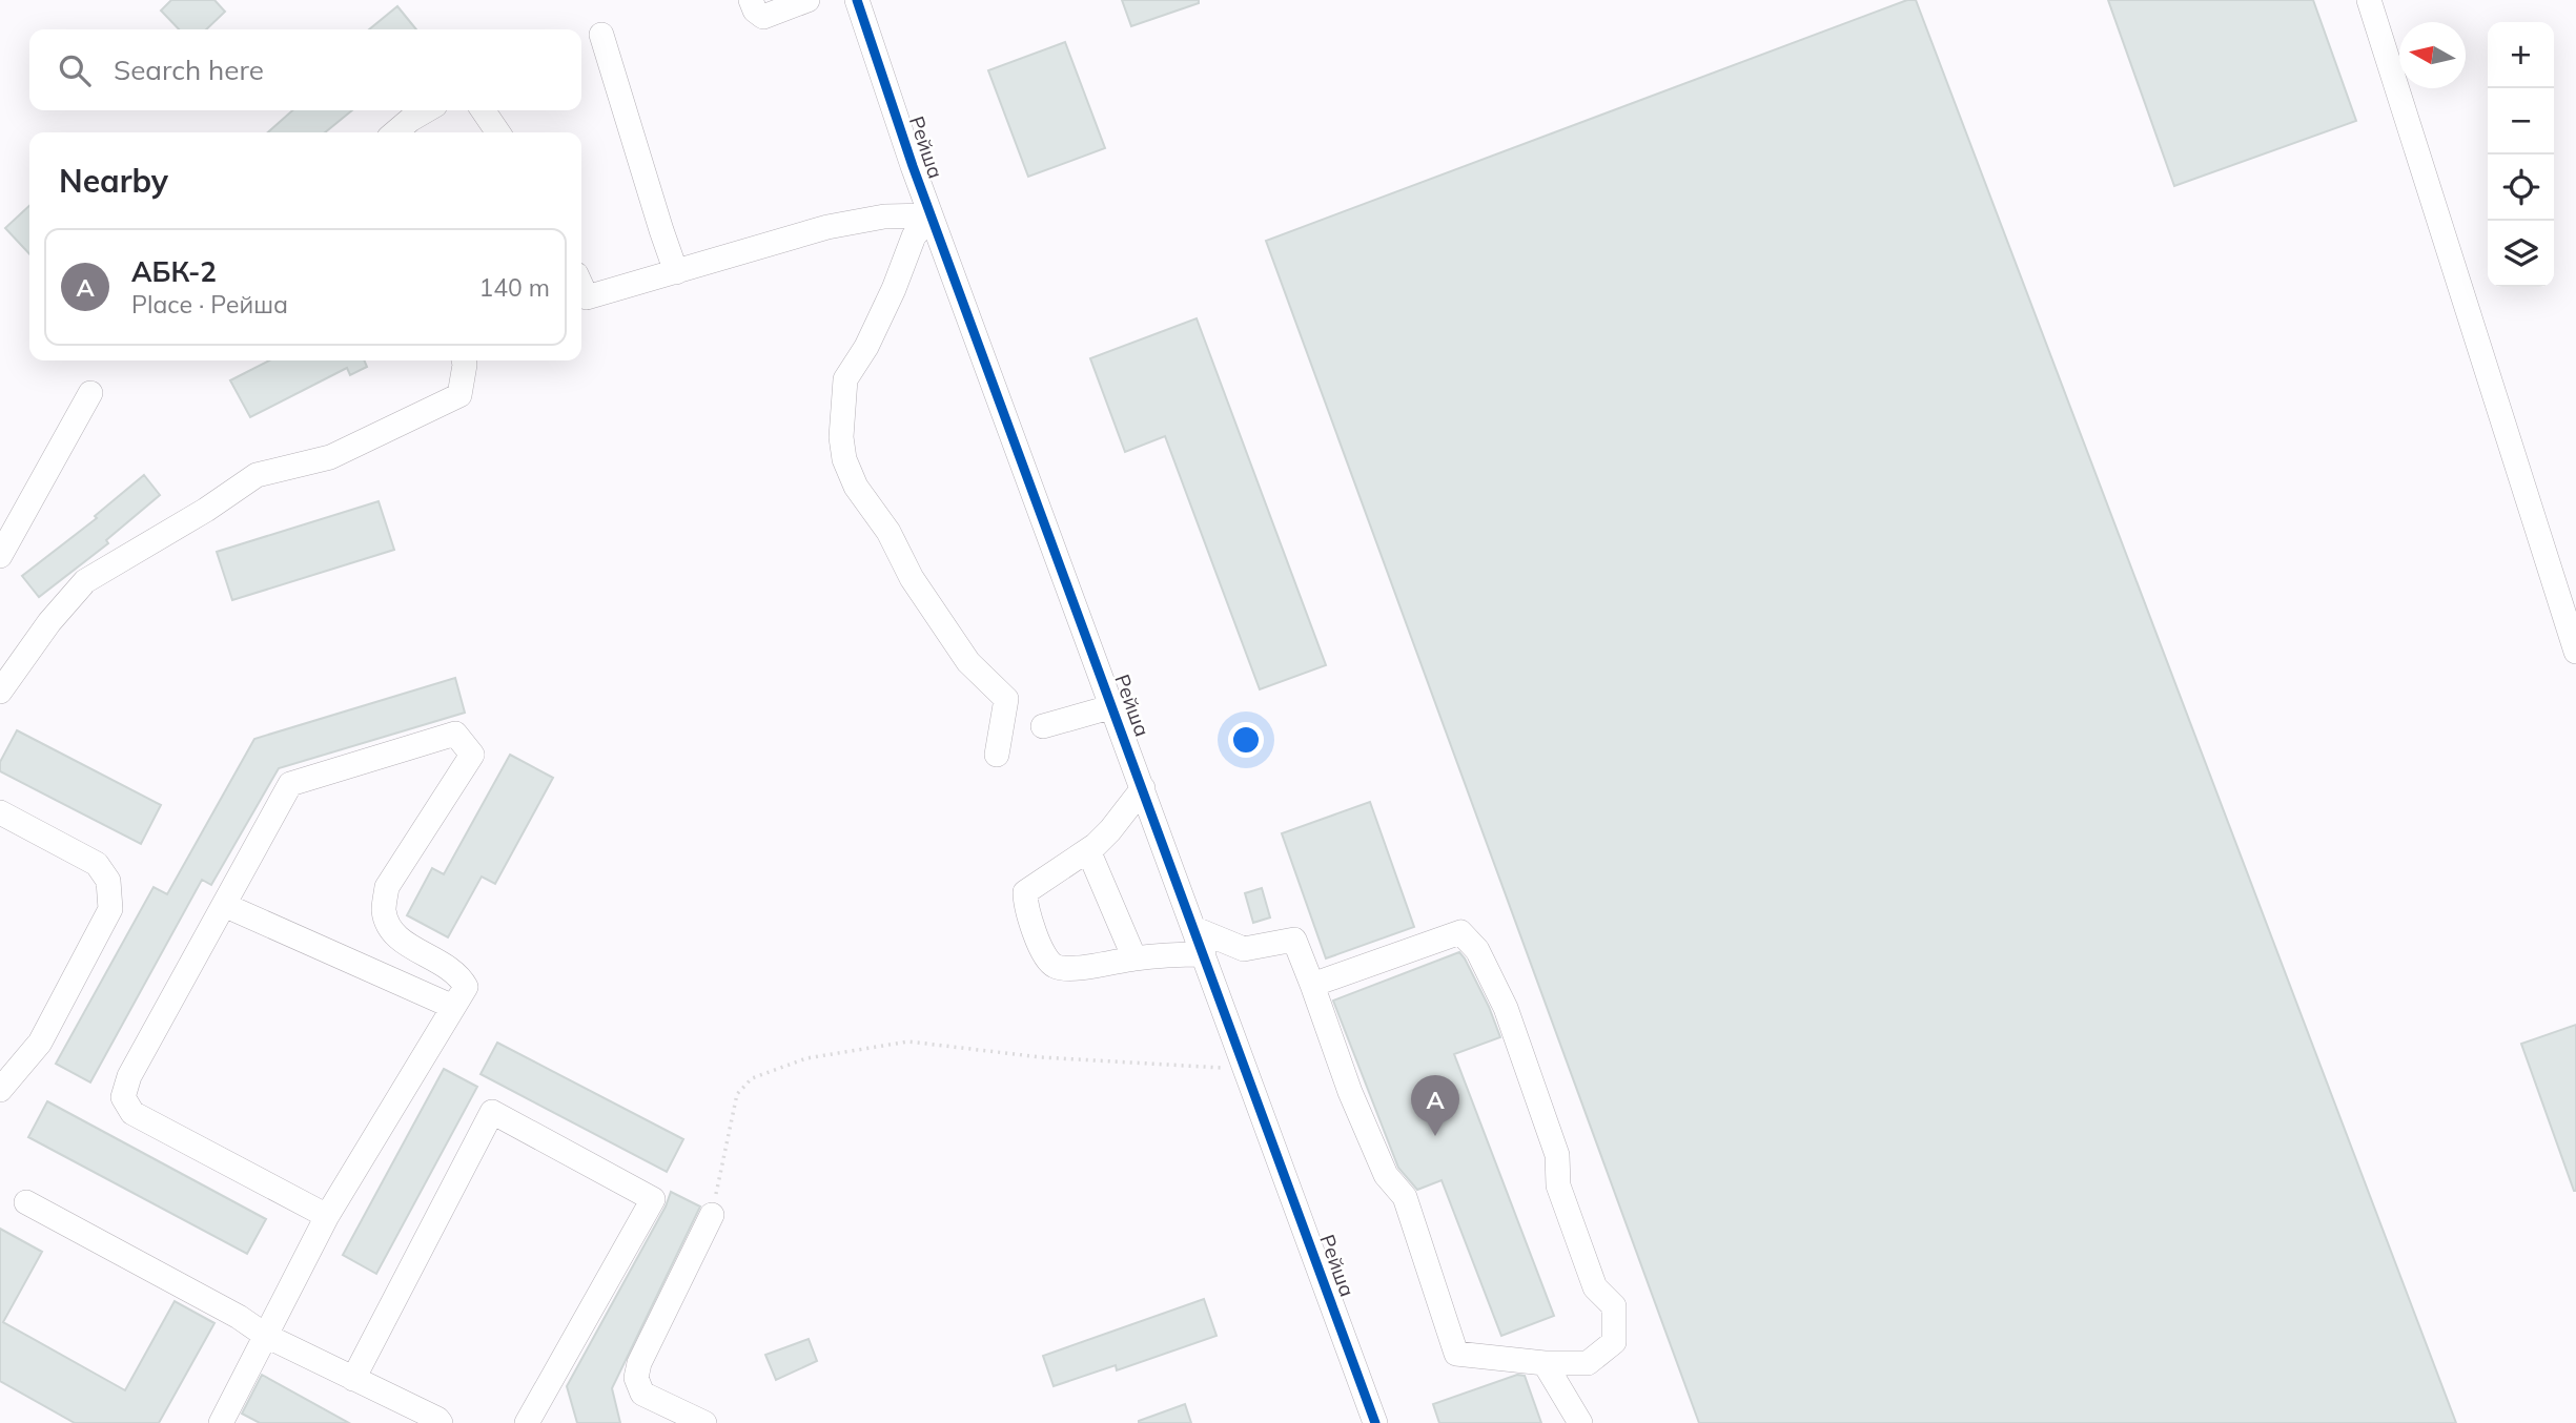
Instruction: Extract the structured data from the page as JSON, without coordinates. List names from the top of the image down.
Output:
{
  "streets": {
    "street": ["Рейша"]
  },
  "north": "left",
  "page": {
    "map_buttons": ["+", "−"],
    "search": "Search here",
    "heading": "Nearby",
    "list": [
      {
        "mark": "A",
        "name": "АБК-2",
        "note": "Place · Рейша",
        "value": "140 m"
      }
    ],
    "pins": "A"
  }
}
